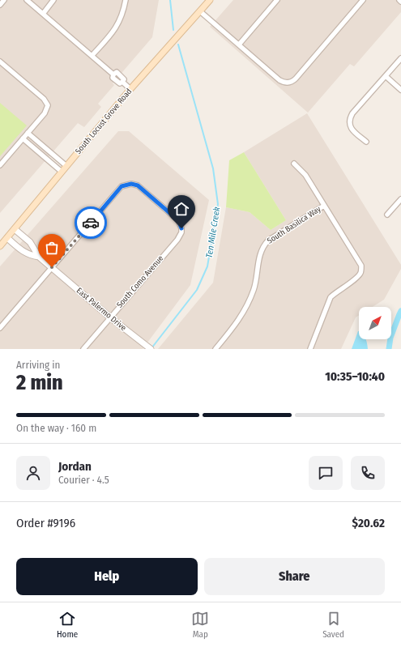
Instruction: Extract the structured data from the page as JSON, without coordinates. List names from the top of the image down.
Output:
{
  "streets": {
    "main road": ["South Locust Grove Road"],
    "street": ["South Basilica Way", "South Como Avenue", "East Palermo Drive"]
  },
  "crossings": [
    ["South Locust Grove Road", "East Palermo Drive"],
    ["South Como Avenue", "East Palermo Drive"]
  ],
  "water": ["Ten Mile Creek"],
  "north": "top right",
  "page": {
    "heading": ["2 min", "Arriving in", "10:35–10:40"],
    "panel": [
      "Jordan",
      "Courier · 4.5",
      "Order #9196",
      "$20.62"
    ],
    "bar": "On the way · 160 m",
    "buttons": ["Help", "Share"],
    "tabs": ["Home", "Map", "Saved"]
  }
}
